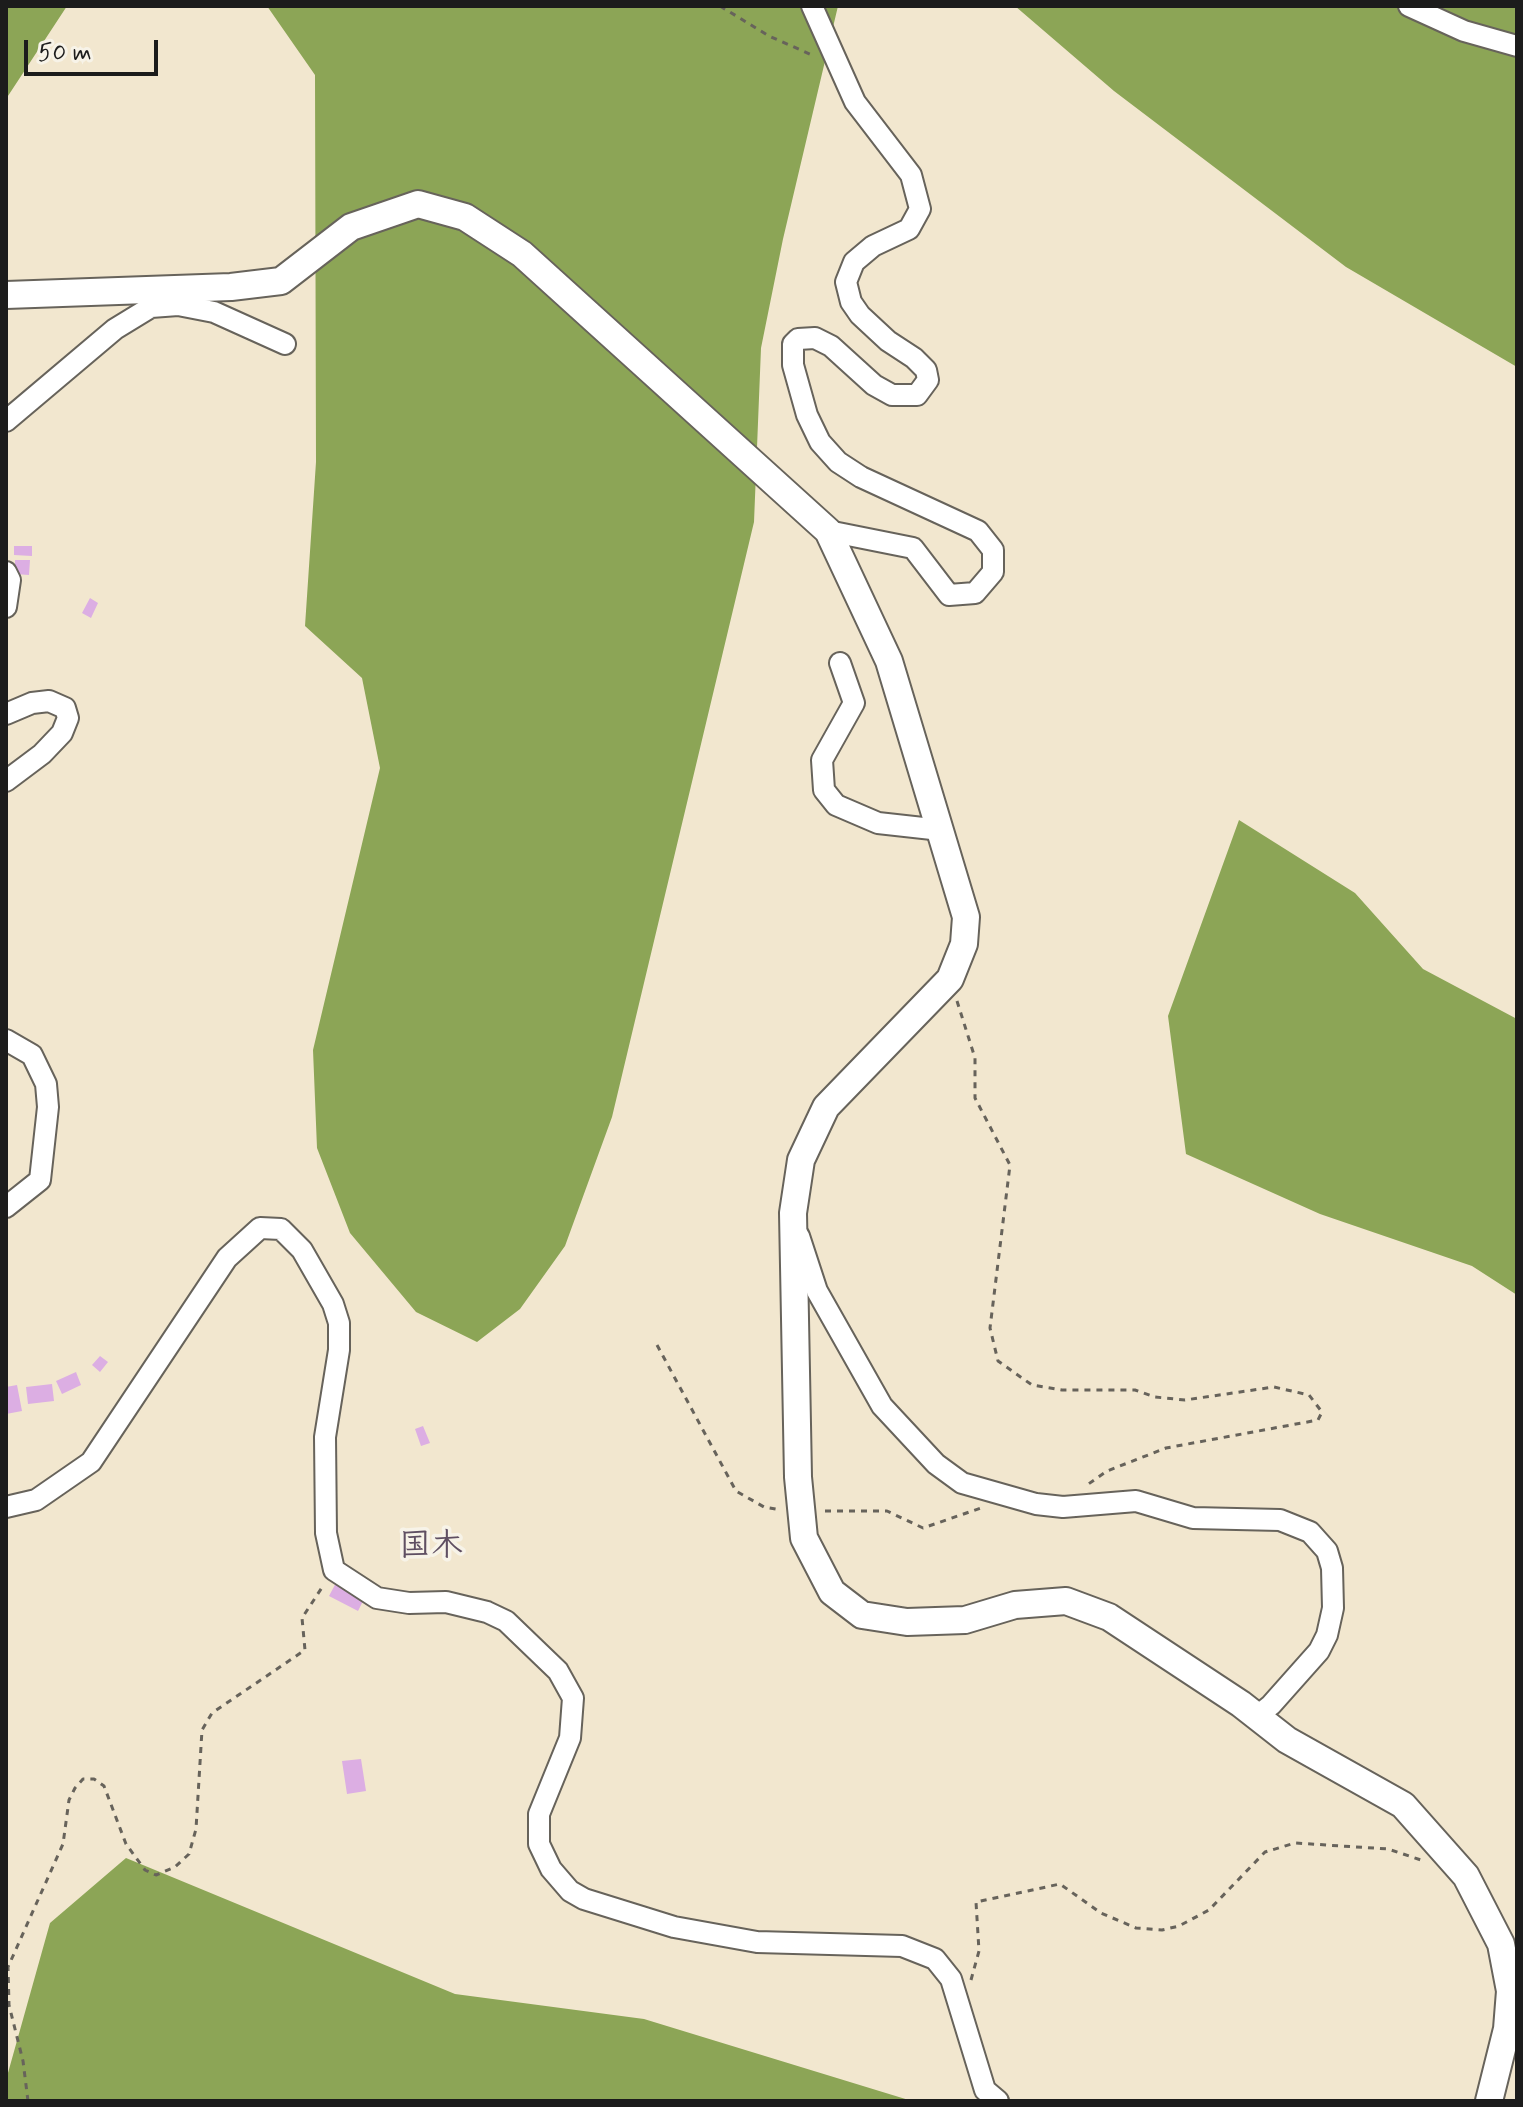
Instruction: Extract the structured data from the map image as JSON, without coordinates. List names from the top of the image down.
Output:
{
  "districts": ["国木"],
  "scale_bar": "50 m"
}
